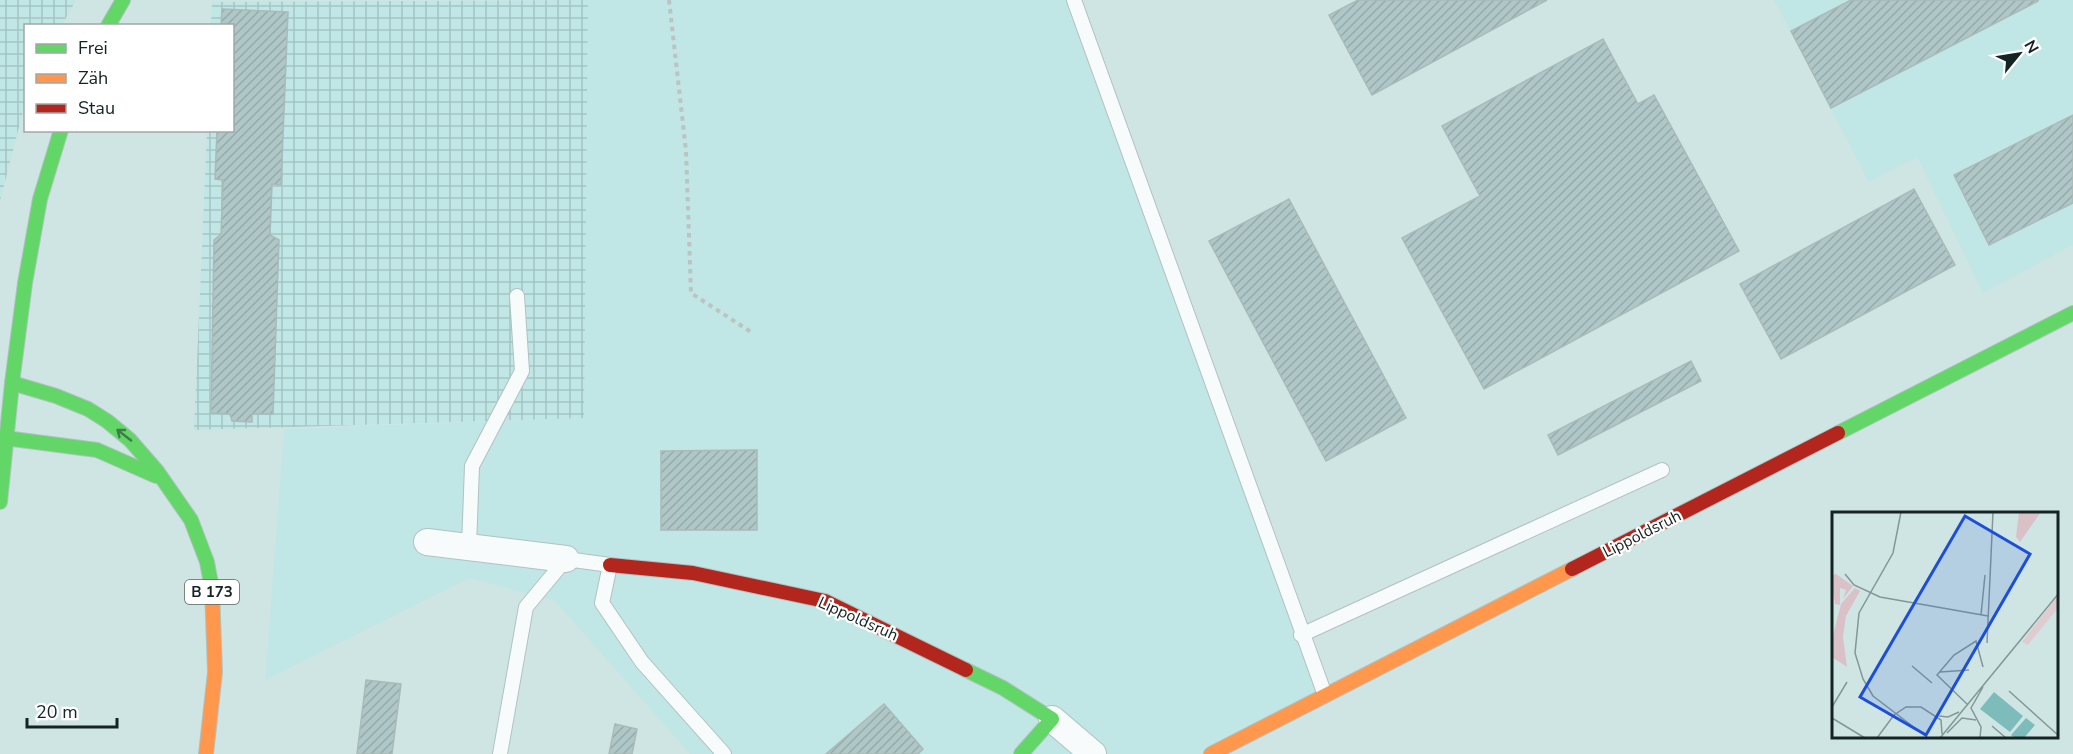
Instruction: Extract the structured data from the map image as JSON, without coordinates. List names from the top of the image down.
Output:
{
  "streets": {
    "street": ["Lippoldsruh", "B 173"]
  },
  "legend": ["Frei", "Zäh", "Stau"],
  "scale_bar": "20 m",
  "north": "top right"
}
